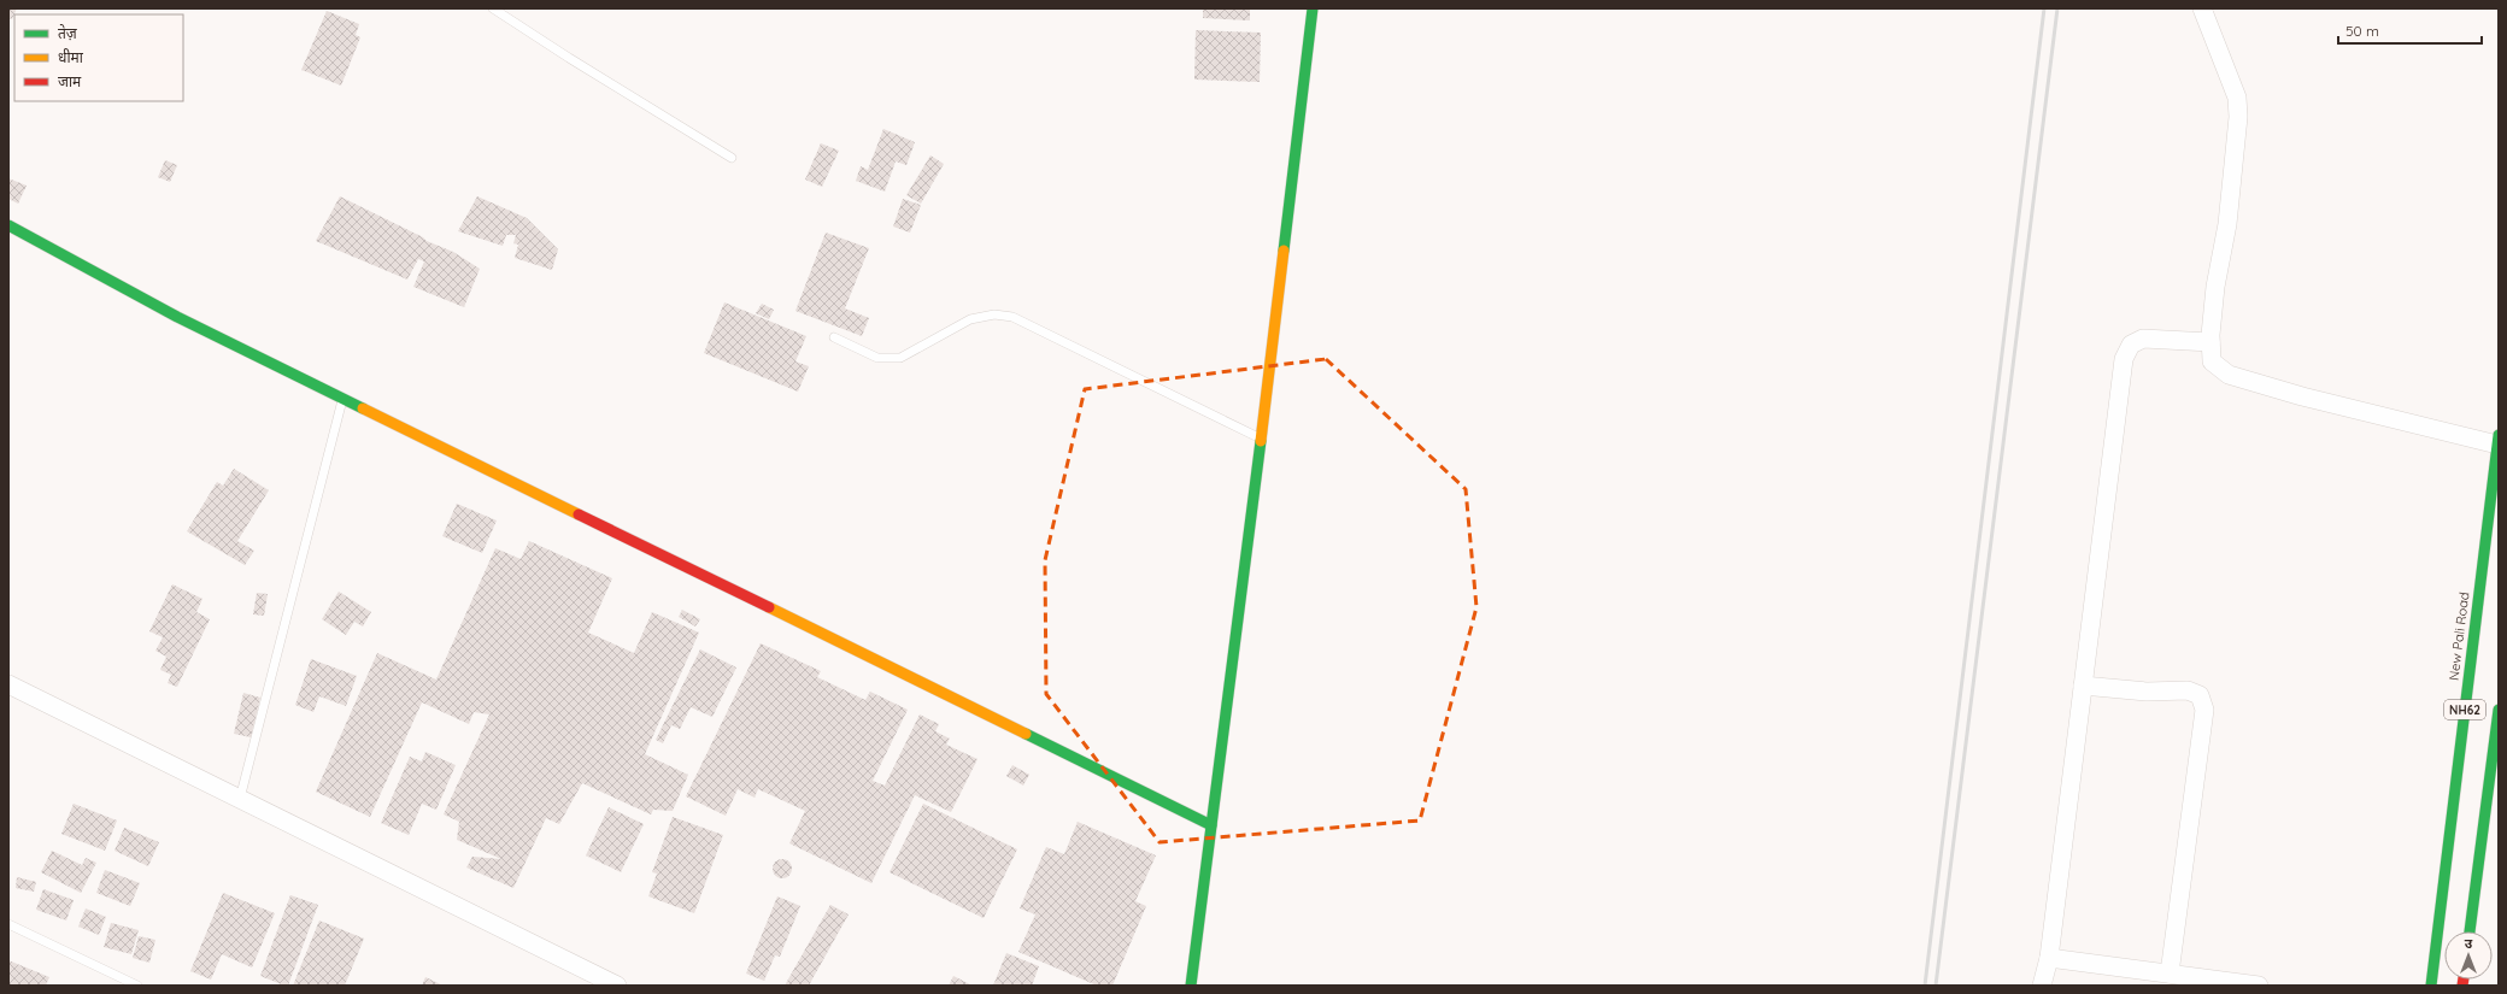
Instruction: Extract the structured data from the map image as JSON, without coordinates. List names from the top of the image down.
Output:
{
  "streets": {
    "main road": ["New Pali Road", "NH62"]
  },
  "legend": ["तेज़", "धीमा", "जाम"],
  "scale_bar": "50 m",
  "north": "top"
}
